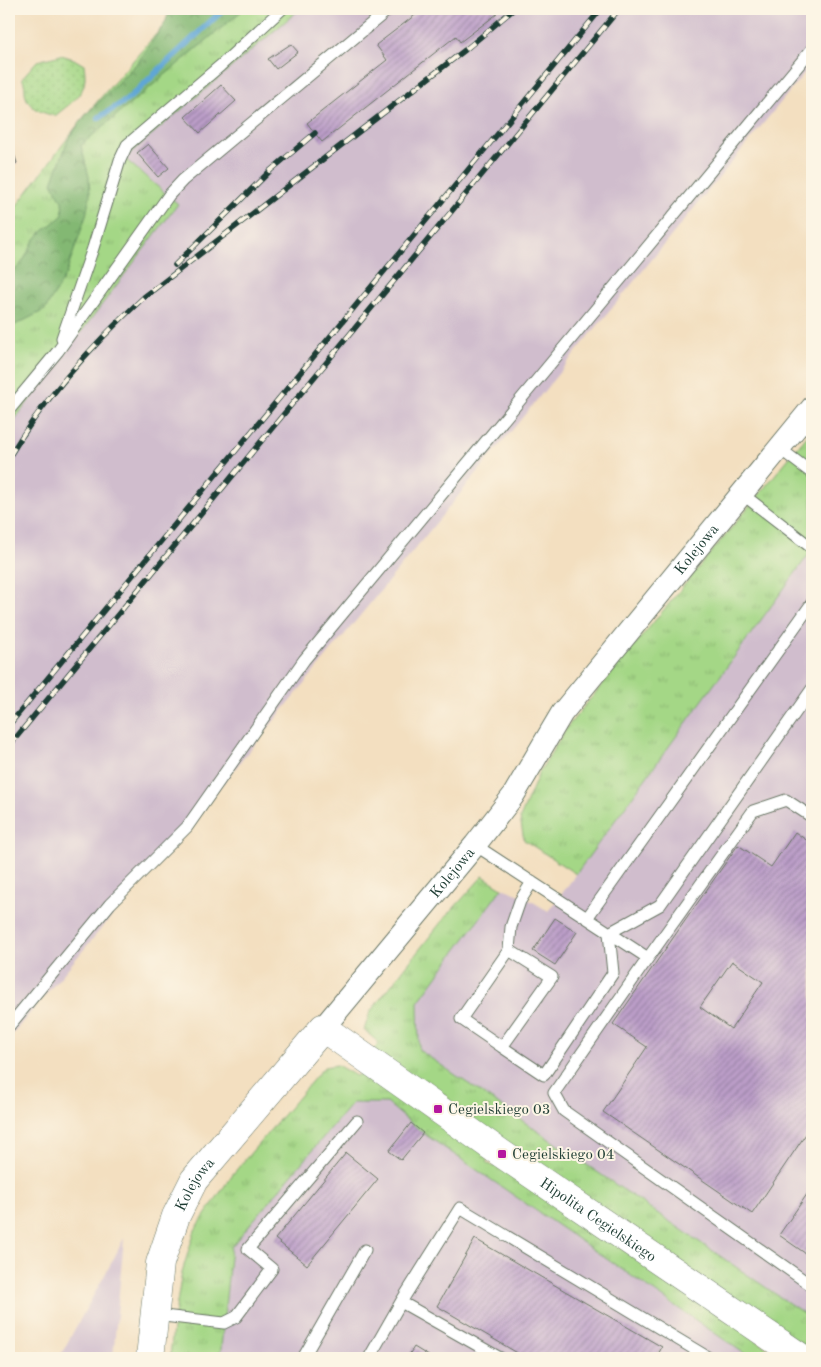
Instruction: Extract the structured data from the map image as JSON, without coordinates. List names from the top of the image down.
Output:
{
  "streets": {
    "street": ["Kolejowa", "Hipolita Cegielskiego"]
  },
  "crossings": [
    ["Kolejowa", "Hipolita Cegielskiego"]
  ],
  "places": {
    "transit": ["Cegielskiego 03", "Cegielskiego 04"]
  }
}
